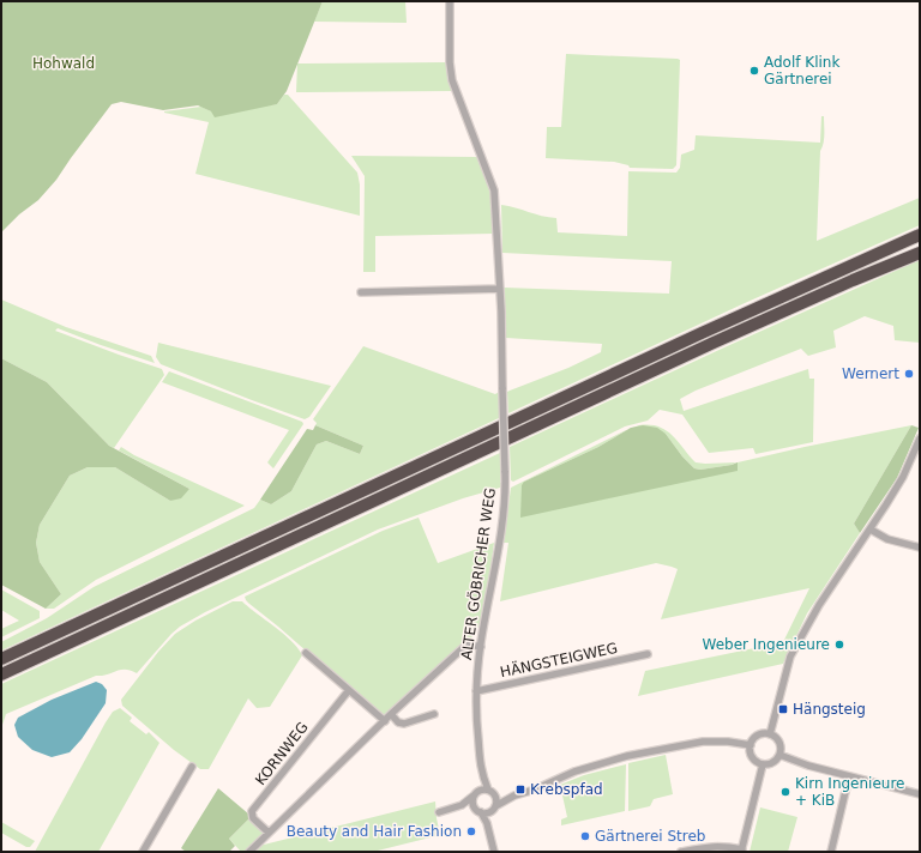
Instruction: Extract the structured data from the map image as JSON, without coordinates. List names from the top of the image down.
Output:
{
  "streets": {
    "street": ["ALTER GÖBRICHER WEG", "HÄNGSTEIGWEG", "KORNWEG"]
  },
  "crossings": [
    ["ALTER GÖBRICHER WEG", "HÄNGSTEIGWEG"]
  ],
  "parks": ["Hohwald"],
  "places": {
    "other": [
      "Adolf Klink Gärtnerei",
      "Wernert",
      "Weber Ingenieure",
      "Kirn Ingenieure + KiB",
      "Beauty and Hair Fashion",
      "Gärtnerei Streb"
    ],
    "transit": ["Hängsteig", "Krebspfad"]
  }
}
